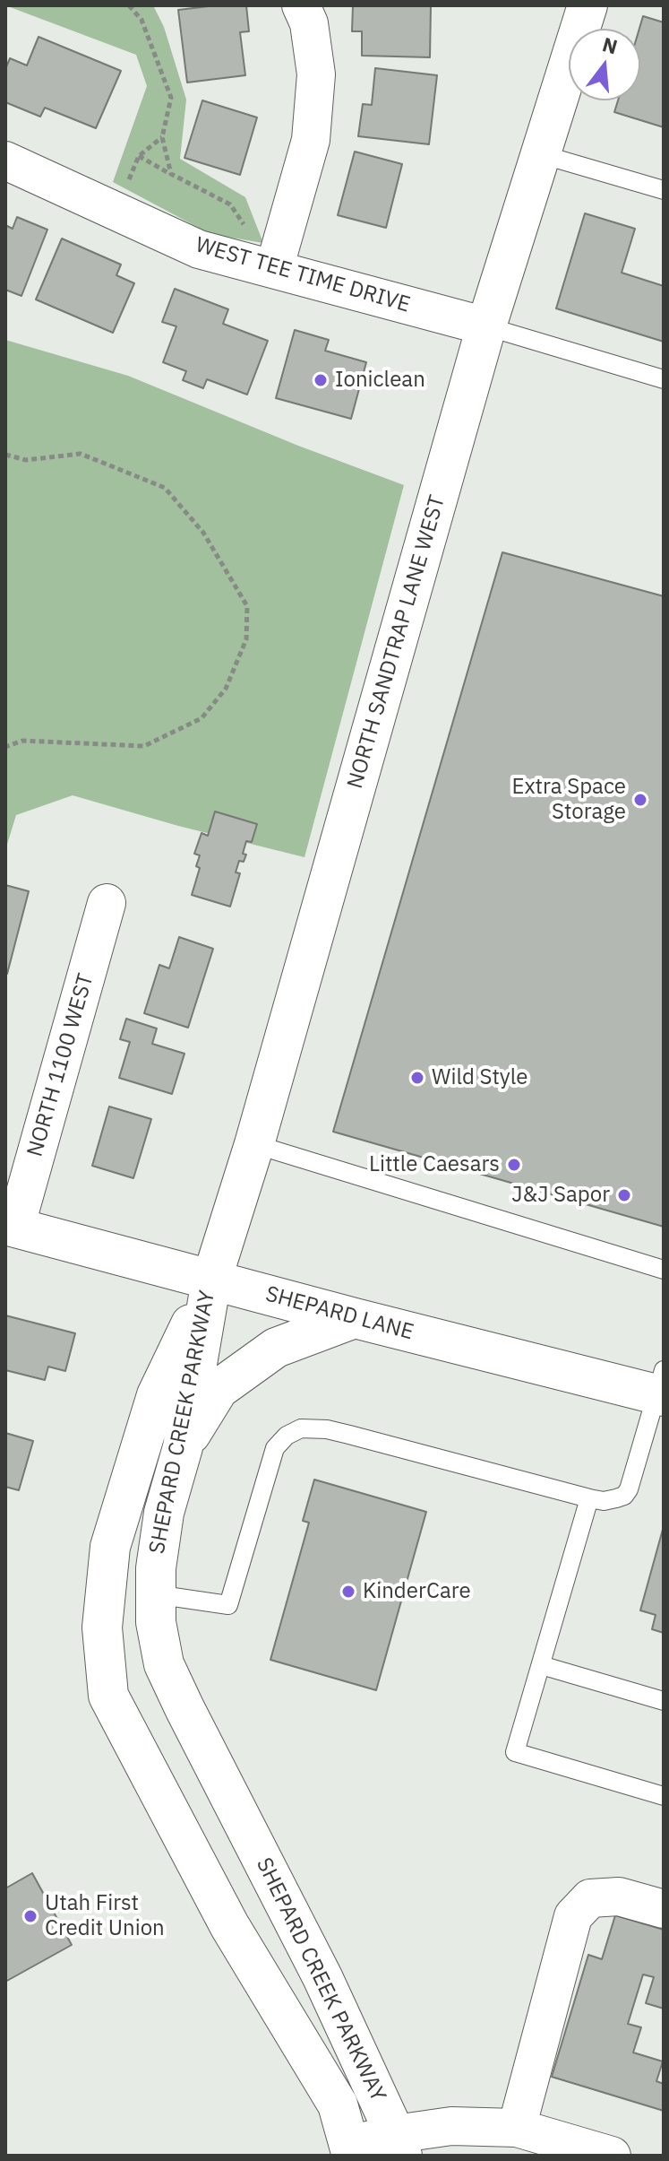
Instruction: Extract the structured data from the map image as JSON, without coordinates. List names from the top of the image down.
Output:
{
  "streets": {
    "street": [
      "WEST TEE TIME DRIVE",
      "NORTH SANDTRAP LANE WEST",
      "NORTH 1100 WEST",
      "SHEPARD LANE",
      "SHEPARD CREEK PARKWAY"
    ]
  },
  "crossings": [
    ["WEST TEE TIME DRIVE", "NORTH SANDTRAP LANE WEST"],
    ["NORTH SANDTRAP LANE WEST", "SHEPARD LANE"],
    ["NORTH SANDTRAP LANE WEST", "SHEPARD CREEK PARKWAY"],
    ["NORTH 1100 WEST", "SHEPARD LANE"],
    ["SHEPARD LANE", "SHEPARD CREEK PARKWAY"]
  ],
  "places": [
    "Ioniclean",
    "Extra Space Storage",
    "Wild Style",
    "Little Caesars",
    "J&J Sapor",
    "KinderCare",
    "Utah First Credit Union"
  ],
  "north": "top"
}
